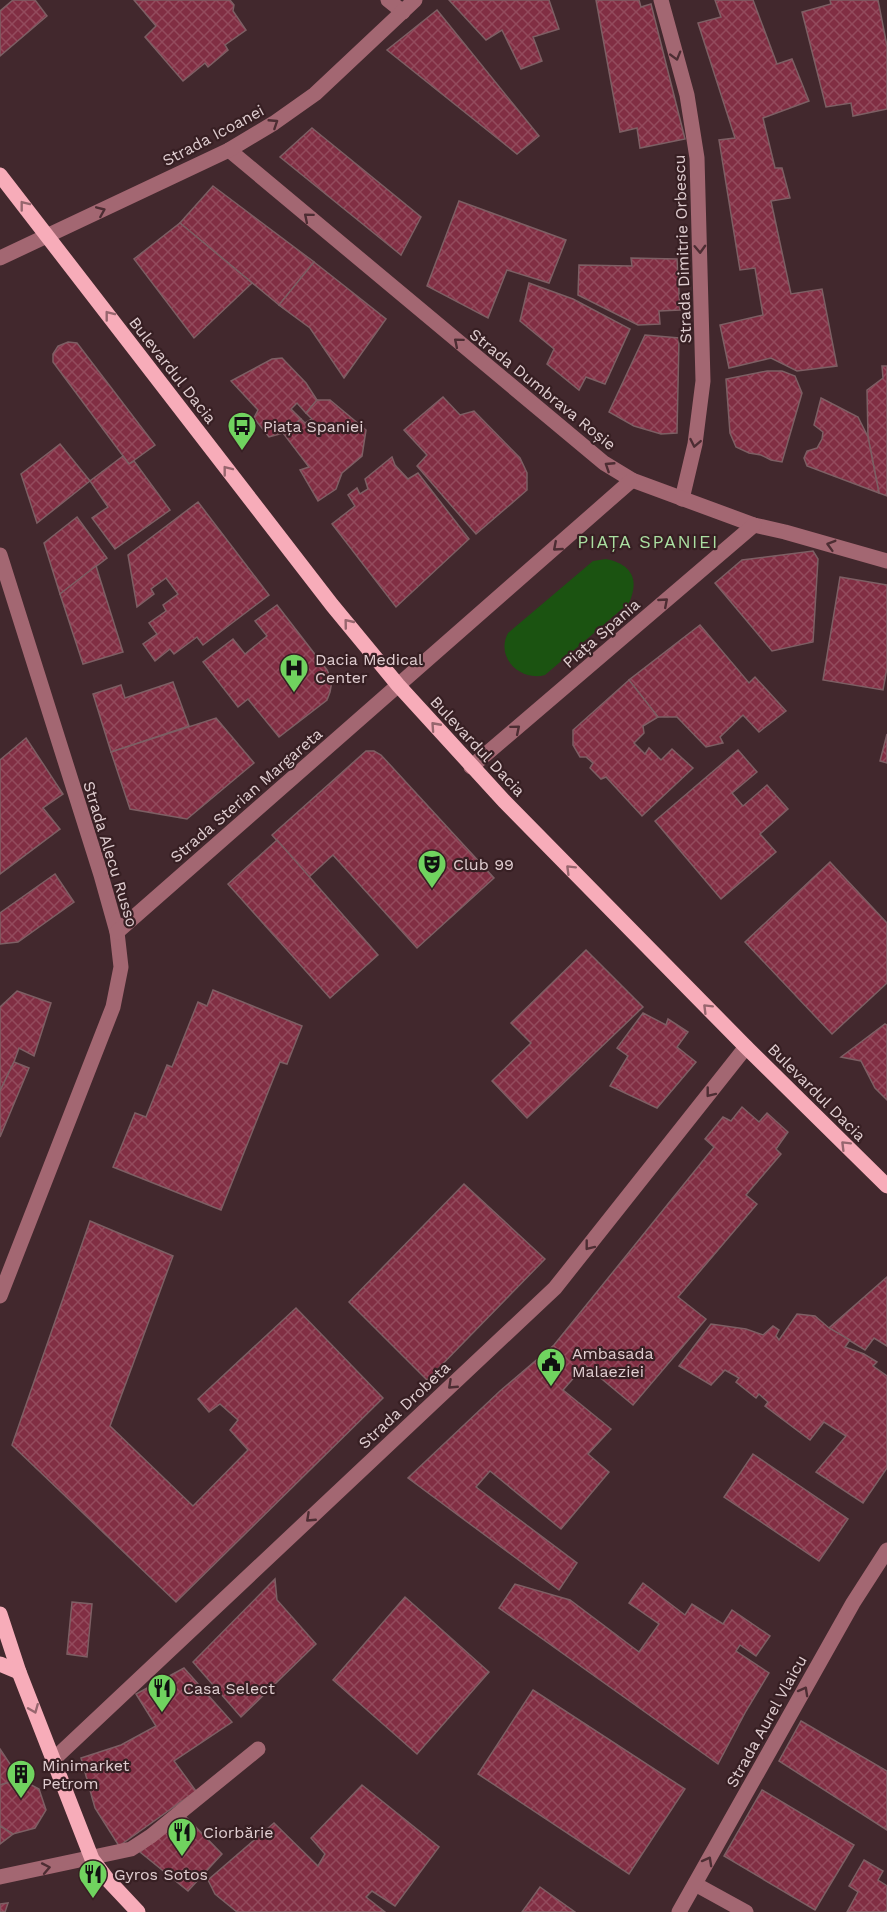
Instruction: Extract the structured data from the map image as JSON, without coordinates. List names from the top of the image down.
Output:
{
  "streets": {
    "main road": ["Bulevardul Dacia"],
    "street": [
      "Strada Icoanei",
      "Strada Dimitrie Orbescu",
      "Strada Dumbrava Roșie",
      "Piața Spania",
      "Strada Sterian Margareta",
      "Strada Alecu Russo",
      "Strada Drobeta",
      "Strada Aurel Vlaicu"
    ]
  },
  "crossings": [
    ["Strada Icoanei", "Bulevardul Dacia"],
    ["Strada Icoanei", "Strada Dumbrava Roșie"],
    ["Strada Dimitrie Orbescu", "Strada Dumbrava Roșie"],
    ["Bulevardul Dacia", "Piața Spania"],
    ["Bulevardul Dacia", "Strada Sterian Margareta"],
    ["Bulevardul Dacia", "Strada Drobeta"],
    ["Strada Dumbrava Roșie", "Piața Spania"],
    ["Strada Sterian Margareta", "Strada Alecu Russo"]
  ],
  "one_way": [
    "Strada Icoanei",
    "Strada Dimitrie Orbescu",
    "Bulevardul Dacia",
    "Strada Dumbrava Roșie",
    "Strada Drobeta",
    "Strada Aurel Vlaicu"
  ],
  "districts": ["PIAȚA SPANIEI"],
  "places": {
    "bus stop": ["Piața Spaniei"],
    "hospital": ["Dacia Medical Center"],
    "theatre": ["Club 99"],
    "public building": ["Ambasada Malaeziei"],
    "restaurant": ["Casa Select", "Ciorbărie", "Gyros Sotos"],
    "building": ["Minimarket Petrom"]
  }
}
